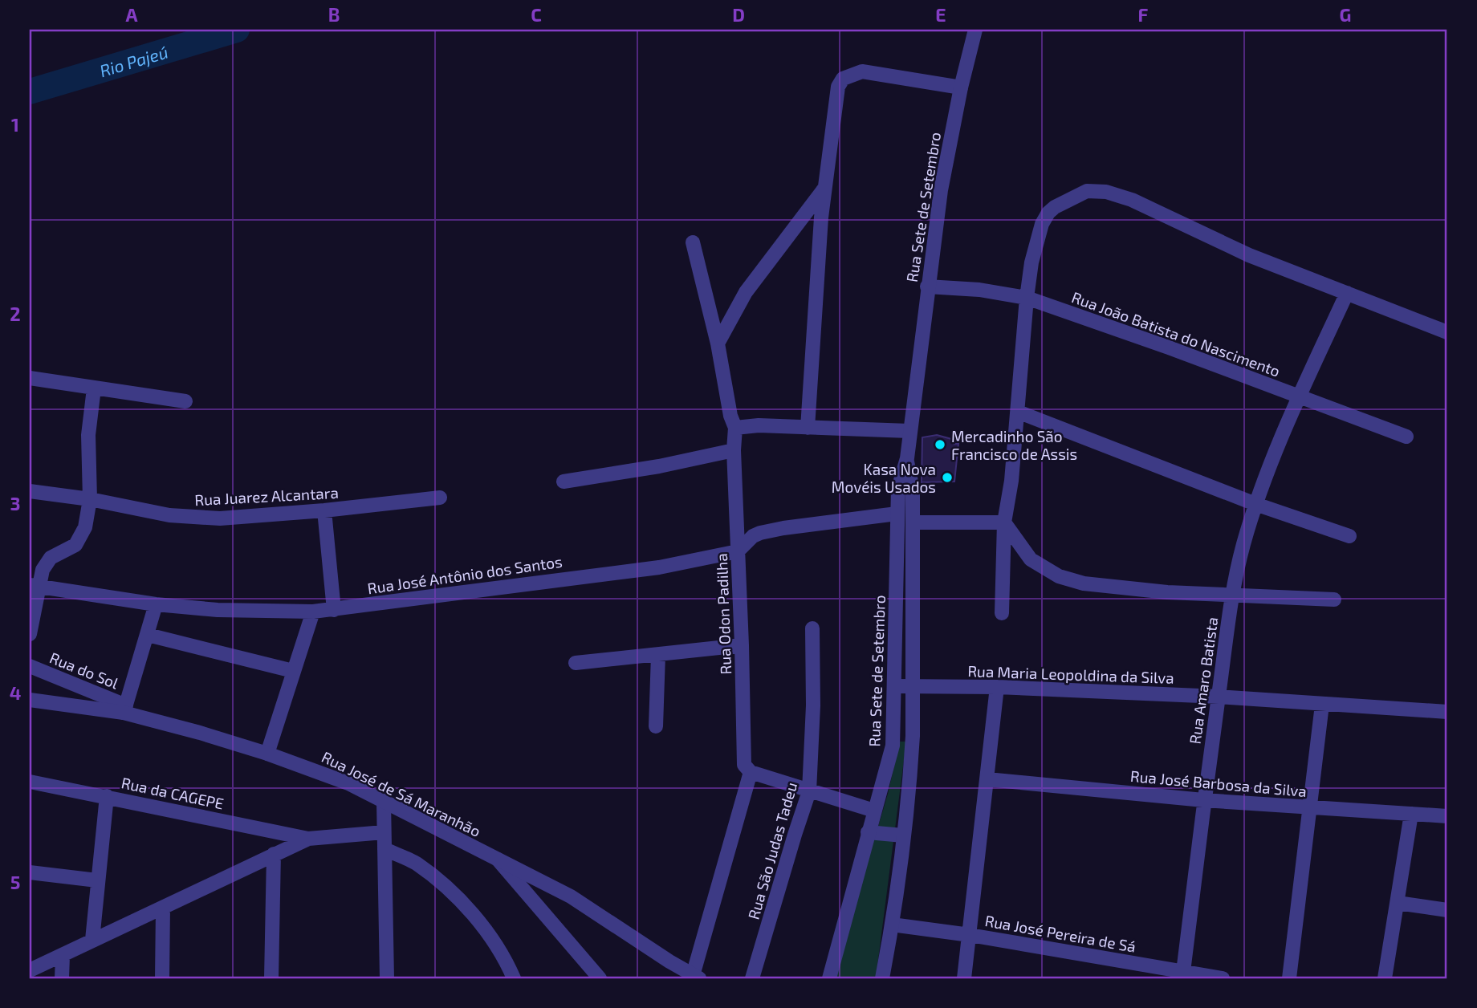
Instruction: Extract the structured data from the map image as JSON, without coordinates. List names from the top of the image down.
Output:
{
  "streets": {
    "street": [
      "Rua Sete de Setembro",
      "Rua João Batista do Nascimento",
      "Rua Juarez Alcantara",
      "Rua José Antônio dos Santos",
      "Rua Odon Padilha",
      "Rua do Sol",
      "Rua Maria Leopoldina da Silva",
      "Rua Amaro Batista",
      "Rua José Barbosa da Silva",
      "Rua da CAGEPE",
      "Rua José de Sá Maranhão",
      "Rua São Judas Tadeu",
      "Rua José Pereira de Sá"
    ]
  },
  "crossings": [
    ["Rua Sete de Setembro", "Rua João Batista do Nascimento"],
    ["Rua Sete de Setembro", "Rua José Antônio dos Santos"],
    ["Rua Sete de Setembro", "Rua Maria Leopoldina da Silva"],
    ["Rua Sete de Setembro", "Rua José Pereira de Sá"],
    ["Rua João Batista do Nascimento", "Rua Amaro Batista"],
    ["Rua José Antônio dos Santos", "Rua Odon Padilha"],
    ["Rua do Sol", "Rua José de Sá Maranhão"],
    ["Rua Maria Leopoldina da Silva", "Rua Amaro Batista"],
    ["Rua Amaro Batista", "Rua José Barbosa da Silva"],
    ["Rua Amaro Batista", "Rua José Pereira de Sá"]
  ],
  "water": ["Rio Pajeú"],
  "places": ["Mercadinho São Francisco de Assis", "Kasa Nova Movéis Usados"],
  "grid": {
    "columns": [
      "A",
      "B",
      "C",
      "D",
      "E",
      "F",
      "G"
    ],
    "rows": [
      "1",
      "2",
      "3",
      "4",
      "5"
    ]
  }
}
